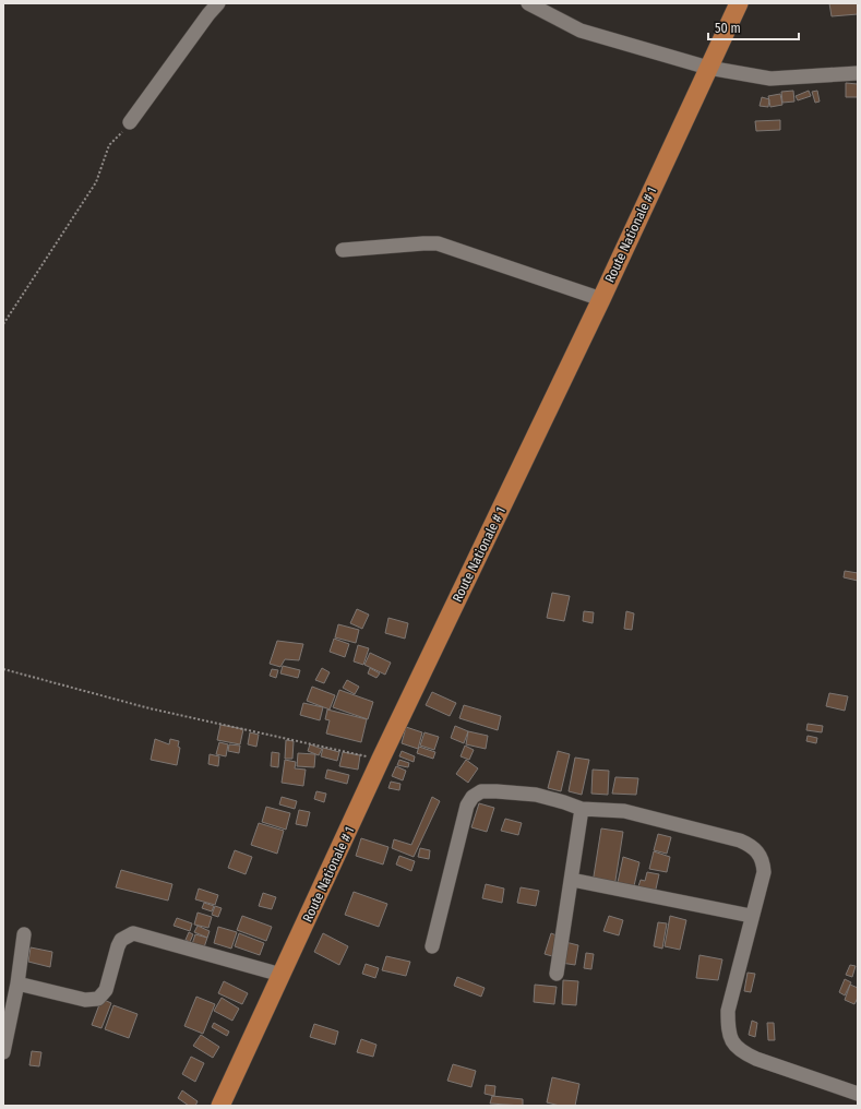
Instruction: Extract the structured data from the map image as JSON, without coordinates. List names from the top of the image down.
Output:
{
  "streets": {
    "main road": ["Route Nationale # 1"]
  },
  "scale_bar": "50 m"
}
